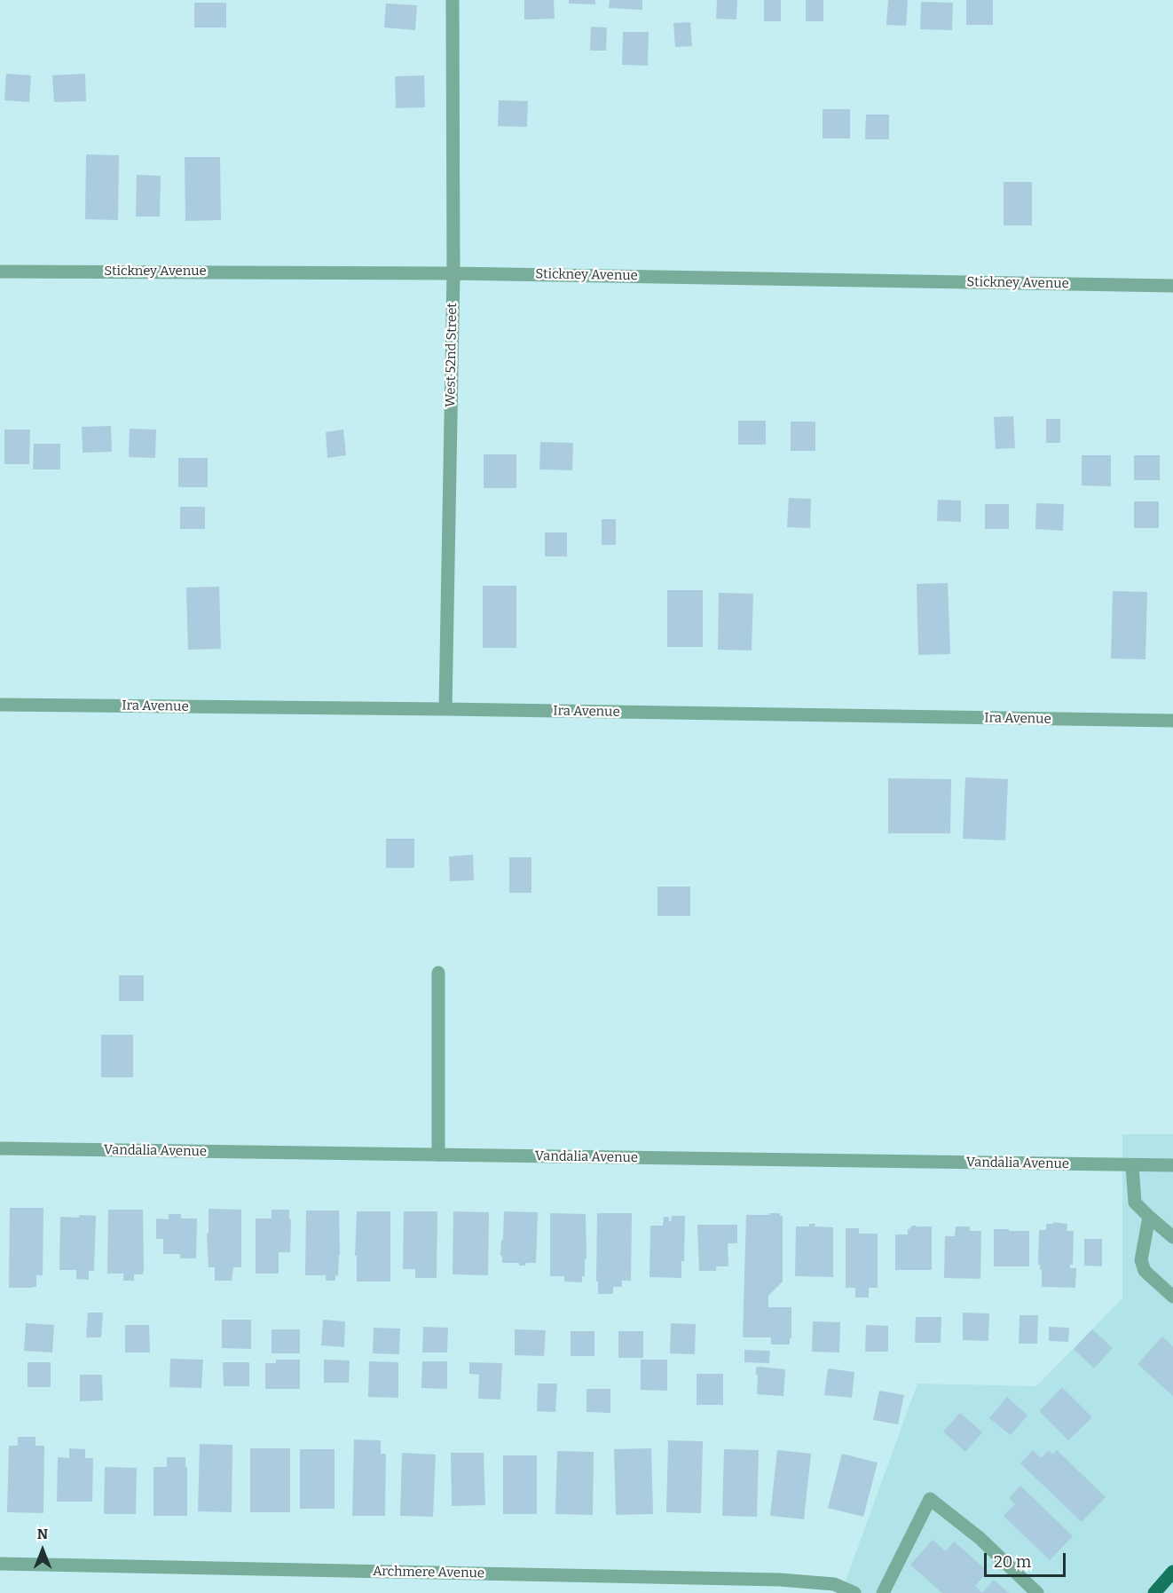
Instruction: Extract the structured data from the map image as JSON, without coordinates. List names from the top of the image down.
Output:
{
  "streets": {
    "street": [
      "Stickney Avenue",
      "West 52nd Street",
      "Ira Avenue",
      "Vandalia Avenue",
      "Archmere Avenue"
    ]
  },
  "crossings": [
    ["Stickney Avenue", "West 52nd Street"],
    ["West 52nd Street", "Ira Avenue"]
  ],
  "scale_bar": "20 m",
  "north": "top"
}
